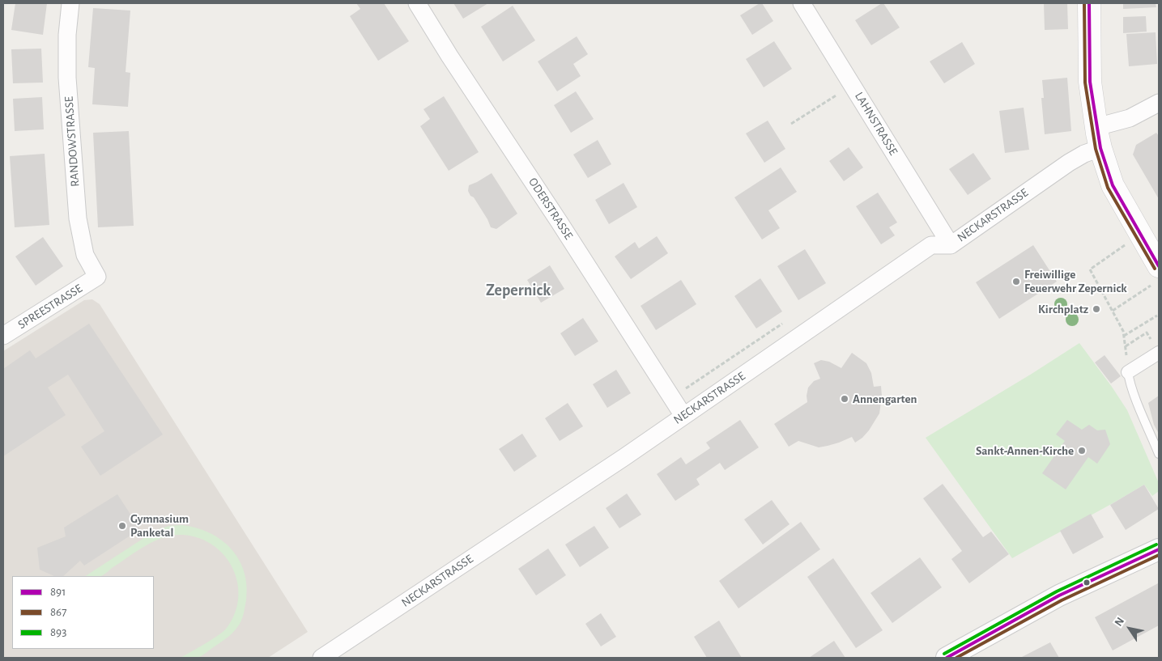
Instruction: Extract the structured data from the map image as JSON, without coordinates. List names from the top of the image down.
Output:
{
  "streets": {
    "street": [
      "LAHNSTRASSE",
      "RANDOWSTRASSE",
      "ODERSTRASSE",
      "NECKARSTRASSE",
      "SPREESTRASSE"
    ]
  },
  "crossings": [
    ["LAHNSTRASSE", "NECKARSTRASSE"],
    ["RANDOWSTRASSE", "SPREESTRASSE"],
    ["ODERSTRASSE", "NECKARSTRASSE"]
  ],
  "districts": ["Zepernick"],
  "places": [
    "Freiwillige Feuerwehr Zepernick",
    "Kirchplatz",
    "Annengarten",
    "Sankt-Annen-Kirche",
    "Gymnasium Panketal"
  ],
  "lines": ["transit line 891", "transit line 867", "transit line 893"],
  "legend": ["891", "867", "893"],
  "north": "top left"
}
